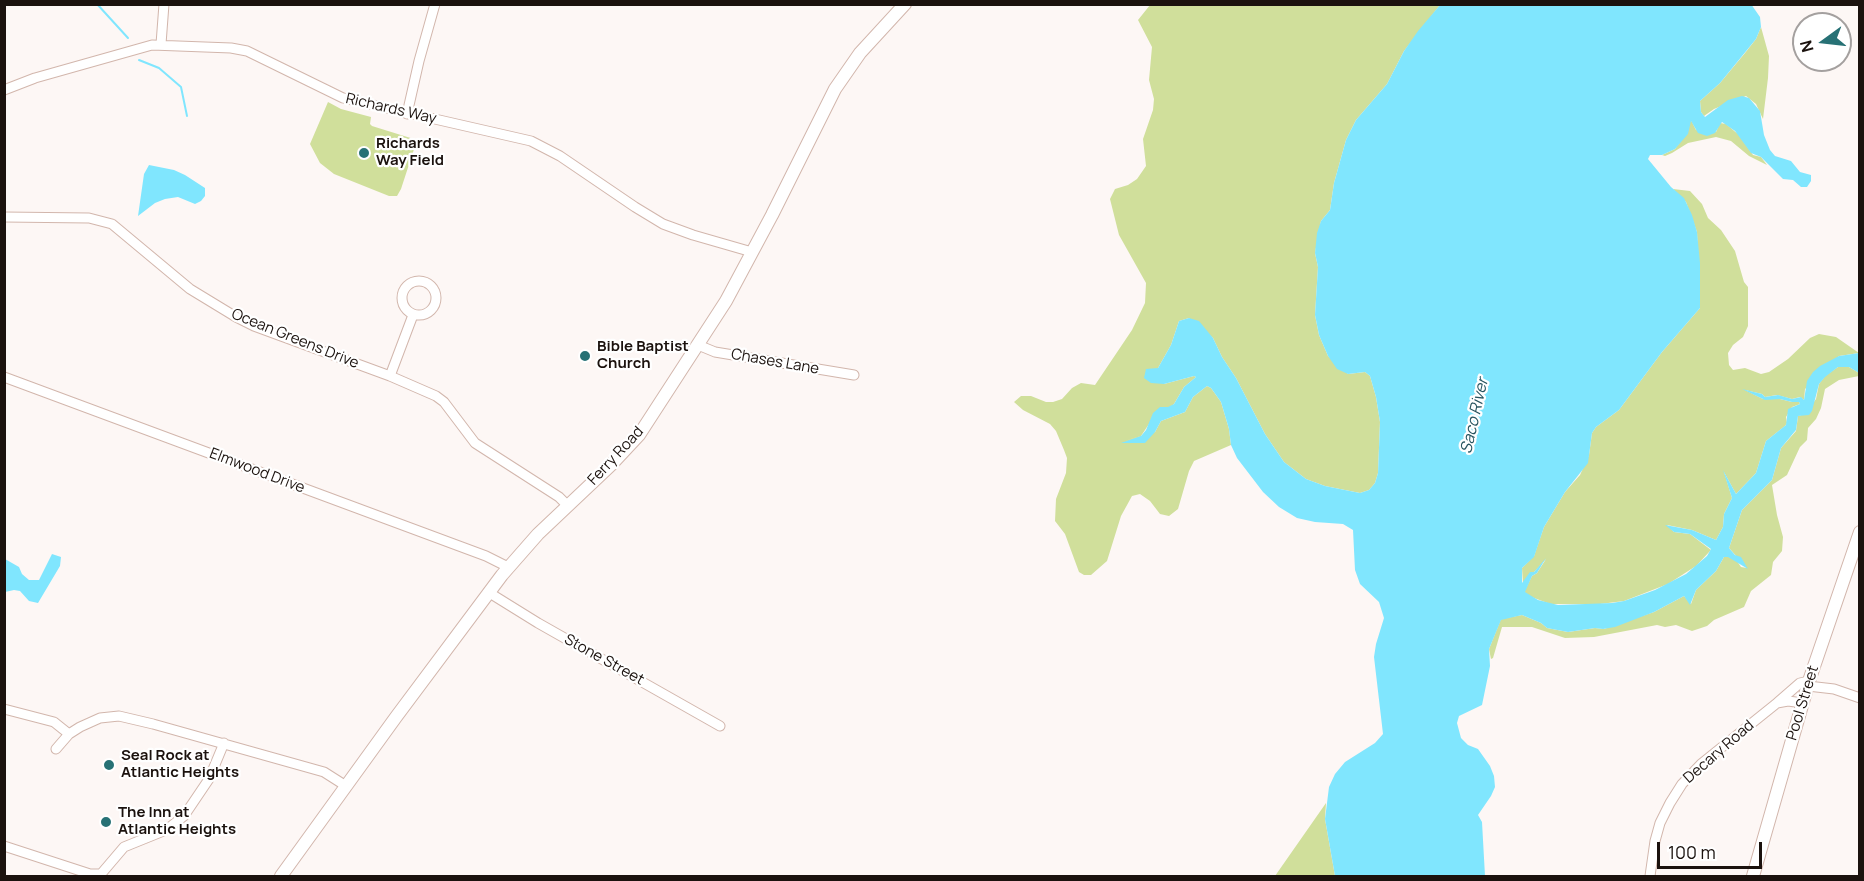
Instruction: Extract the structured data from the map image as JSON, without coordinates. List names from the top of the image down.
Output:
{
  "streets": {
    "main road": ["Ferry Road", "Pool Street"],
    "street": [
      "Richards Way",
      "Ocean Greens Drive",
      "Chases Lane",
      "Elmwood Drive",
      "Stone Street",
      "Decary Road"
    ]
  },
  "crossings": [
    ["Richards Way", "Ferry Road"],
    ["Ocean Greens Drive", "Ferry Road"],
    ["Chases Lane", "Ferry Road"],
    ["Ferry Road", "Elmwood Drive"],
    ["Ferry Road", "Stone Street"],
    ["Pool Street", "Decary Road"]
  ],
  "water": ["Saco River"],
  "places": [
    "Richards Way Field",
    "Bible Baptist Church",
    "Seal Rock at Atlantic Heights",
    "The Inn at Atlantic Heights"
  ],
  "scale_bar": "100 m",
  "north": "left"
}
